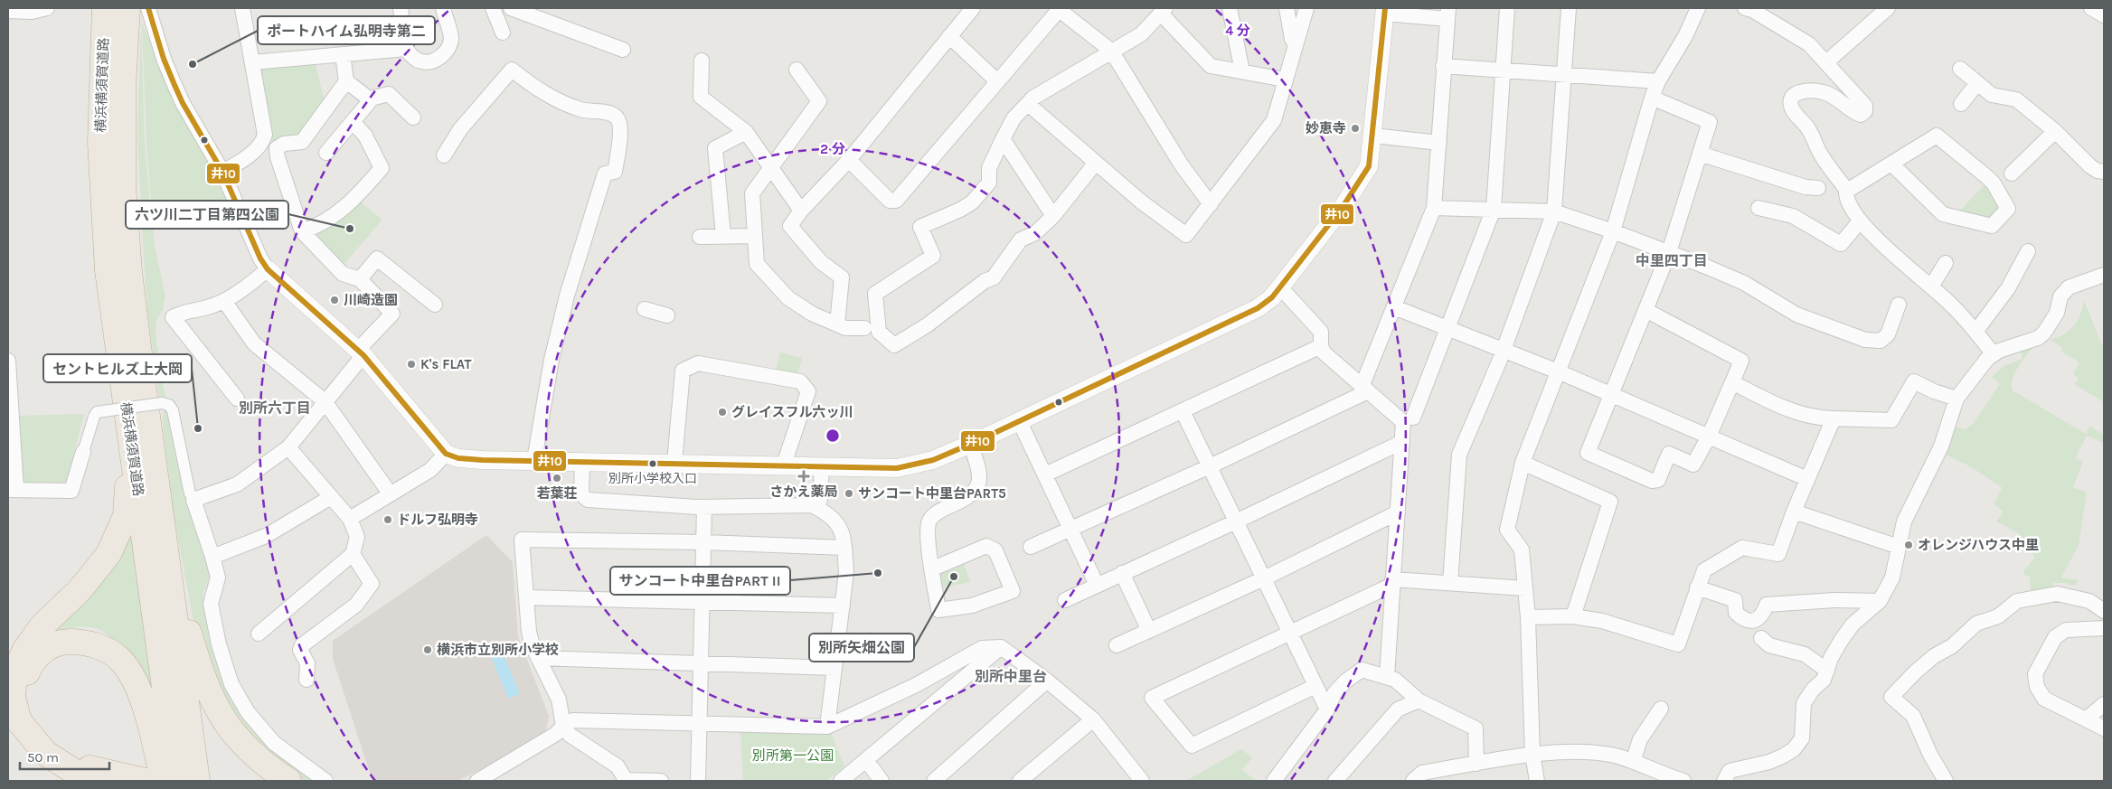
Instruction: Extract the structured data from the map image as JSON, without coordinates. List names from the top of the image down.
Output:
{
  "streets": {
    "highway": ["横浜横須賀道路"]
  },
  "districts": ["中里四丁目", "別所六丁目", "別所中里台"],
  "parks": ["別所第一公園"],
  "places": {
    "other": [
      "ポートハイム弘明寺第二",
      "妙恵寺",
      "六ツ川二丁目第四公園",
      "川崎造園",
      "K's FLAT",
      "グレイスフル六ッ川",
      "セントヒルズ上大岡",
      "別所小学校入口",
      "若葉荘",
      "サンコート中里台PART5",
      "ドルフ弘明寺",
      "オレンジハウス中里",
      "サンコート中里台PART II",
      "別所矢畑公園",
      "横浜市立別所小学校"
    ],
    "health": ["さかえ薬局"]
  },
  "lines": ["transit line 井10"],
  "scale_bar": "50 m",
  "rings": ["4 分", "2 分"]
}
